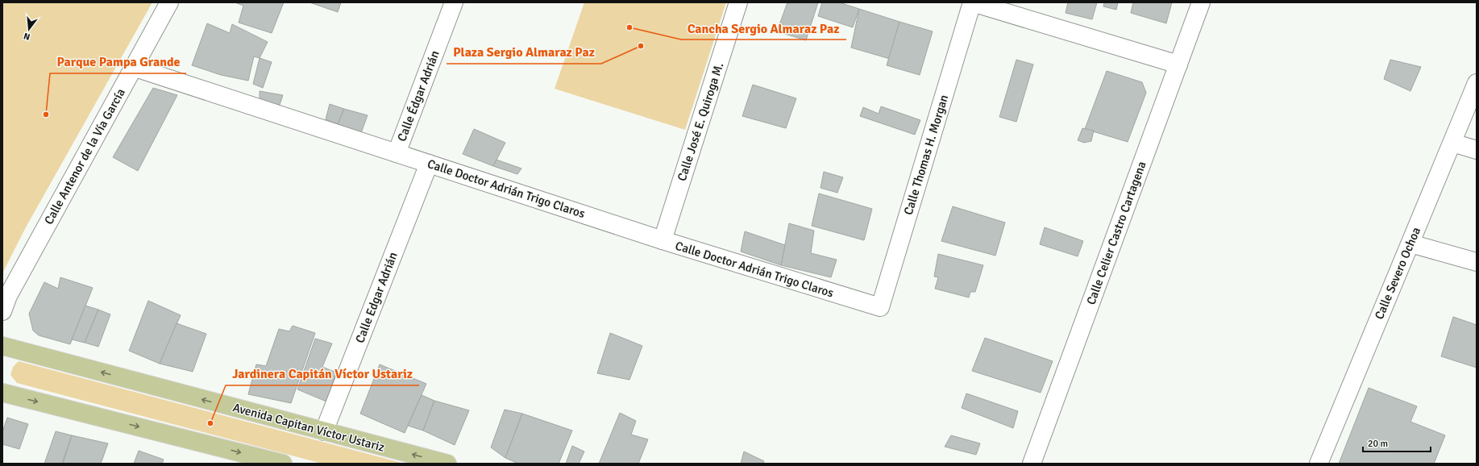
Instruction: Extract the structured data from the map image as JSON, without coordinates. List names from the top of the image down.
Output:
{
  "streets": {
    "main road": ["Avenida Capitan Víctor Ustariz"],
    "street": [
      "Calle Édgar Adrián",
      "Calle José E. Quiroga M.",
      "Calle Thomas H. Morgan",
      "Calle Antenor de la Vía García",
      "Calle Doctor Adrián Trigo Claros",
      "Calle Celier Castro Cartagena",
      "Calle Severo Ochoa",
      "Calle Edgar Adrián"
    ]
  },
  "crossings": [
    ["Calle Édgar Adrián", "Calle Doctor Adrián Trigo Claros"],
    ["Calle José E. Quiroga M.", "Calle Doctor Adrián Trigo Claros"],
    ["Calle Thomas H. Morgan", "Calle Doctor Adrián Trigo Claros"],
    ["Calle Antenor de la Vía García", "Calle Doctor Adrián Trigo Claros"],
    ["Calle Doctor Adrián Trigo Claros", "Calle Edgar Adrián"],
    ["Calle Edgar Adrián", "Avenida Capitan Víctor Ustariz"]
  ],
  "places": [
    "Cancha Sergio Almaraz Paz",
    "Plaza Sergio Almaraz Paz",
    "Parque Pampa Grande",
    "Jardinera Capitán Víctor Ustariz"
  ],
  "scale_bar": "20 m",
  "north": "bottom"
}
